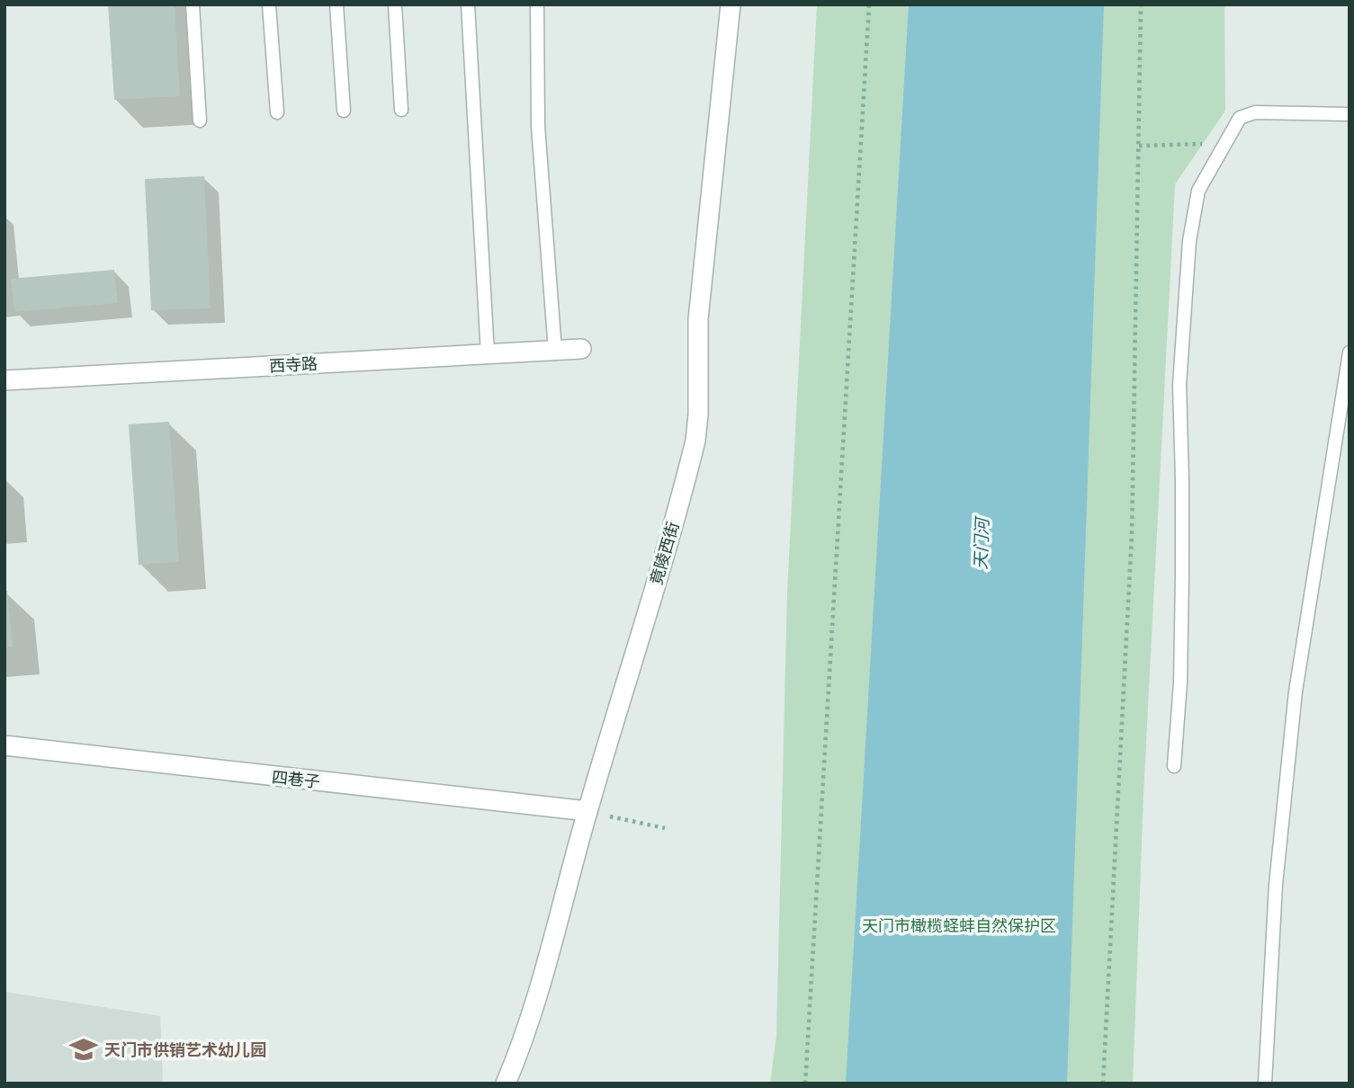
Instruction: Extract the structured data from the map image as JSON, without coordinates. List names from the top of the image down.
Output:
{
  "streets": {
    "street": ["西寺路", "竟陵西街", "四巷子"]
  },
  "crossings": [
    ["竟陵西街", "四巷子"]
  ],
  "water": ["天门河"],
  "parks": ["天门市橄榄蛏蚌自然保护区"],
  "places": {
    "school or university": ["天门市供销艺术幼儿园"]
  }
}
